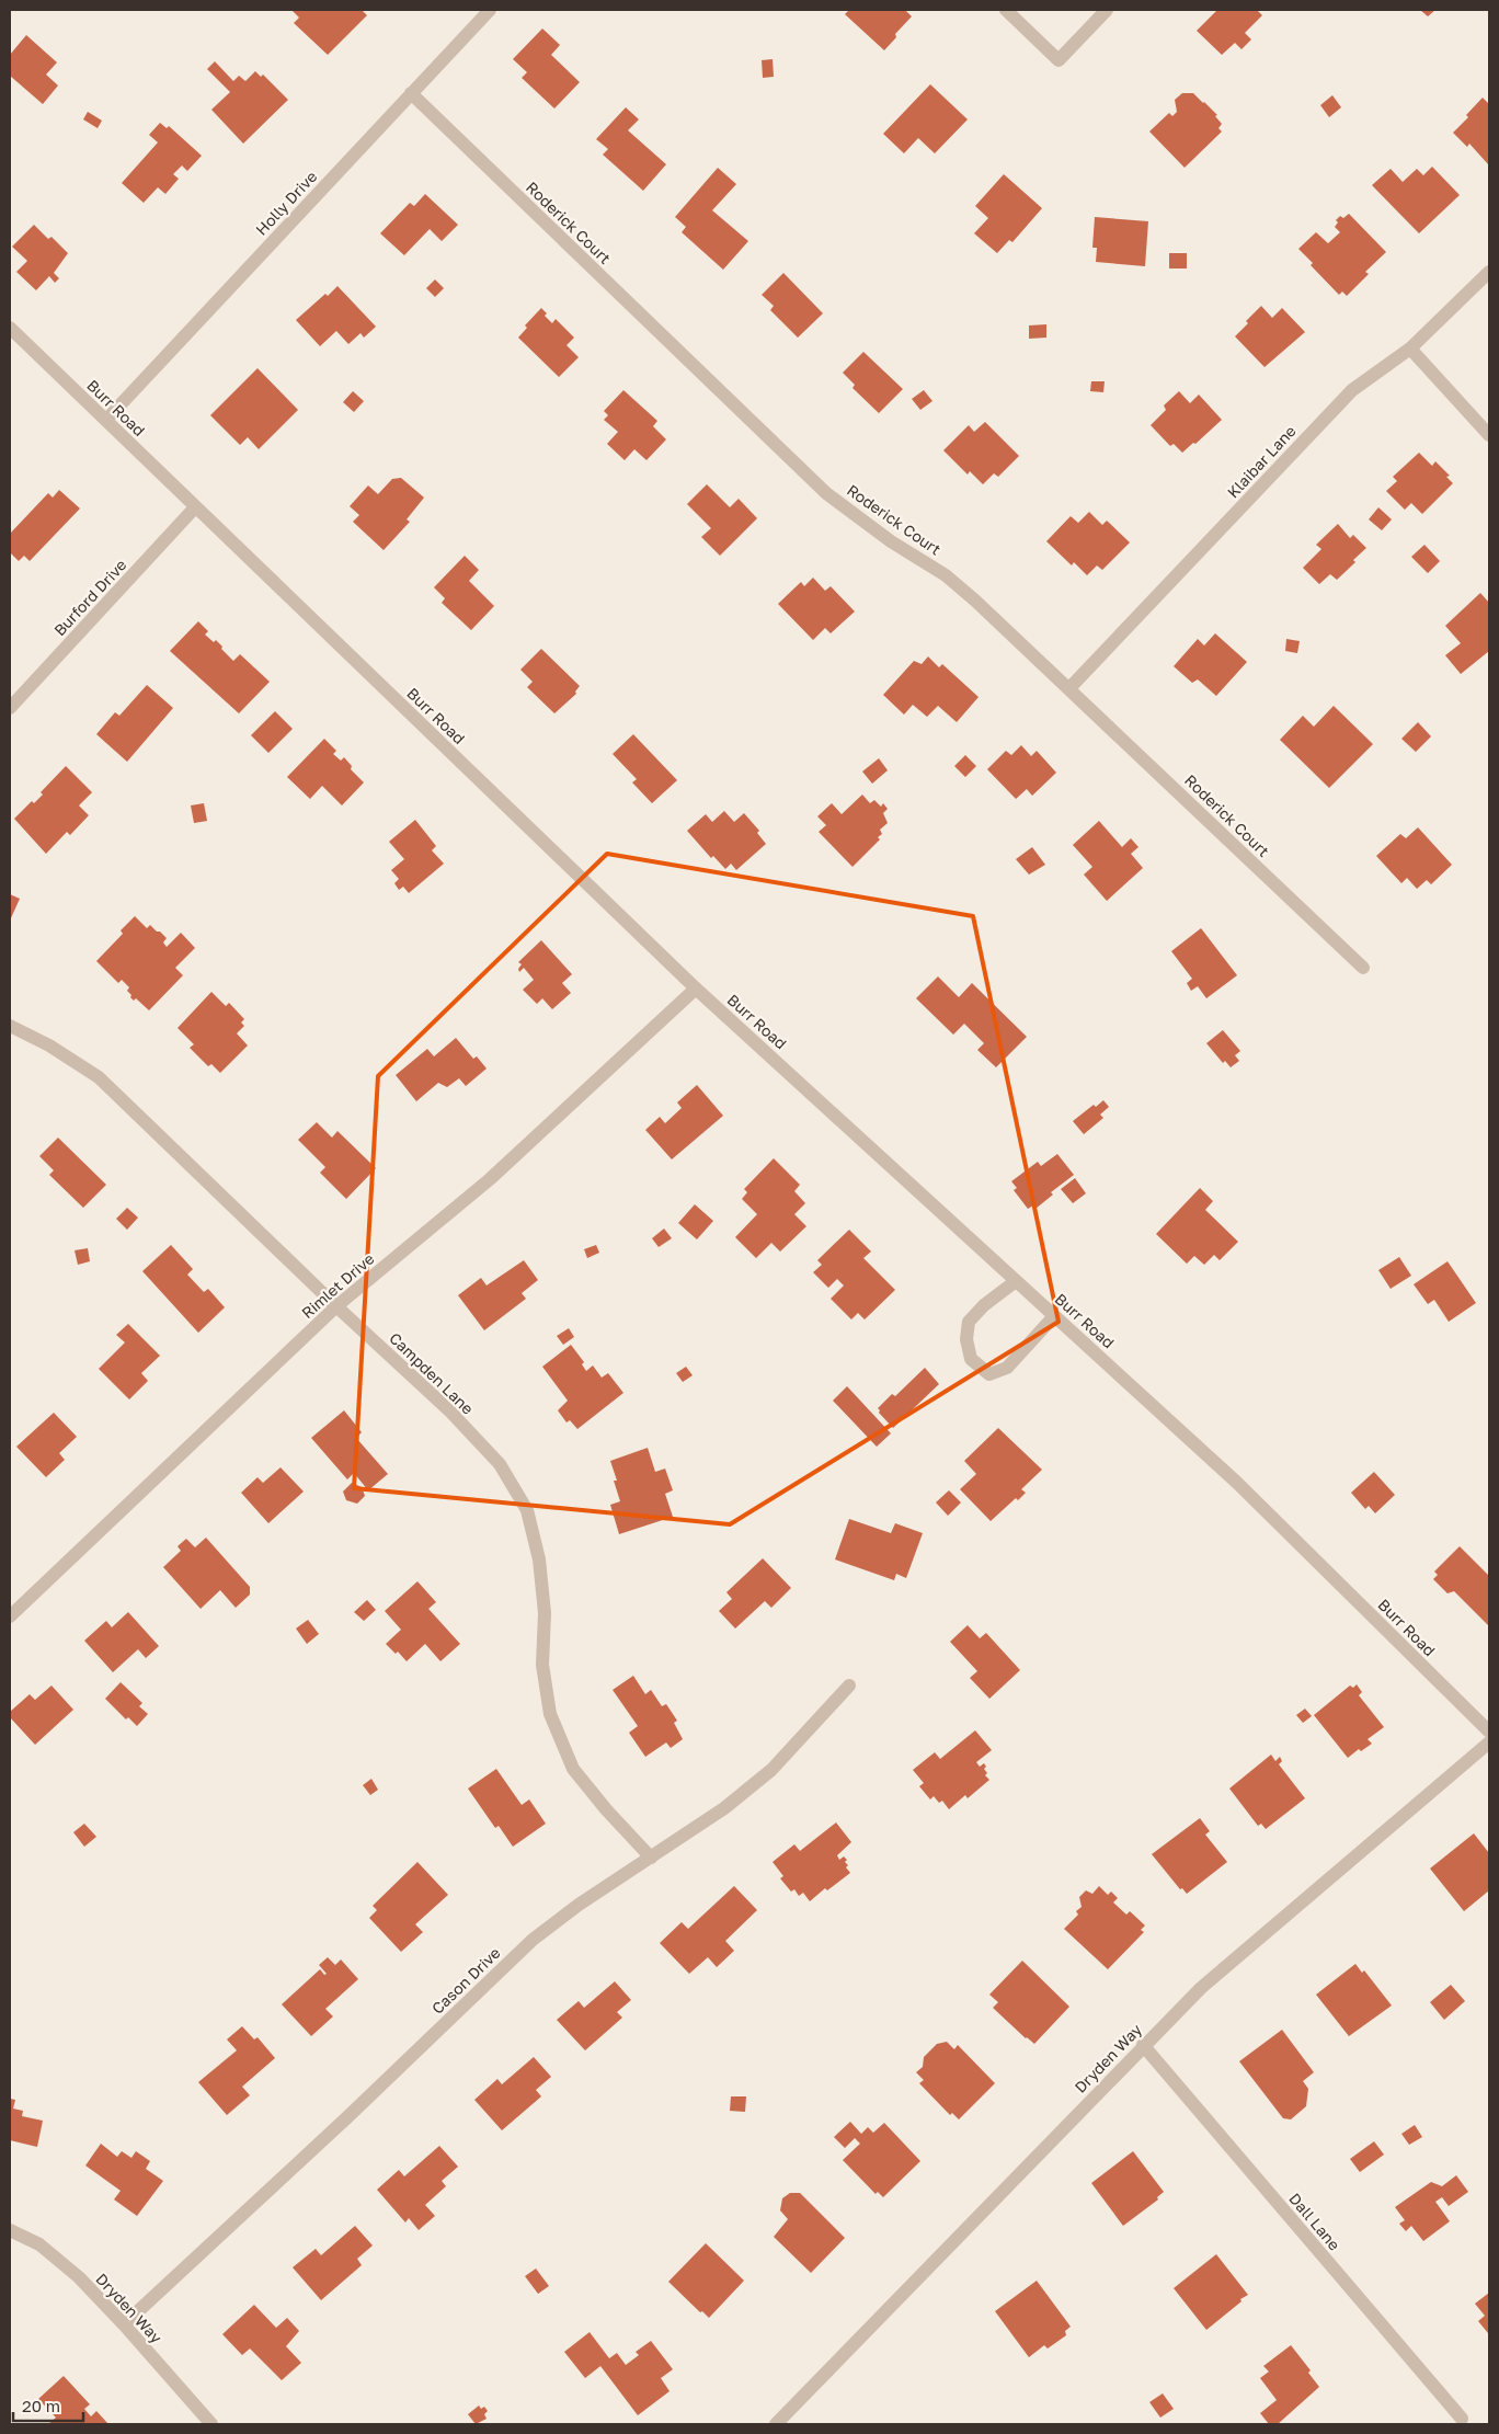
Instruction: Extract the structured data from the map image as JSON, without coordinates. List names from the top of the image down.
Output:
{
  "streets": {
    "street": [
      "Holly Drive",
      "Roderick Court",
      "Burr Road",
      "Klaibar Lane",
      "Burford Drive",
      "Rimlet Drive",
      "Campden Lane",
      "Cason Drive",
      "Dryden Way",
      "Dall Lane"
    ]
  },
  "crossings": [
    ["Holly Drive", "Roderick Court"],
    ["Holly Drive", "Burr Road"],
    ["Roderick Court", "Klaibar Lane"],
    ["Burr Road", "Burford Drive"],
    ["Burr Road", "Rimlet Drive"],
    ["Rimlet Drive", "Campden Lane"],
    ["Campden Lane", "Cason Drive"],
    ["Cason Drive", "Dryden Way"],
    ["Dryden Way", "Dall Lane"]
  ],
  "scale_bar": "20 m"
}
